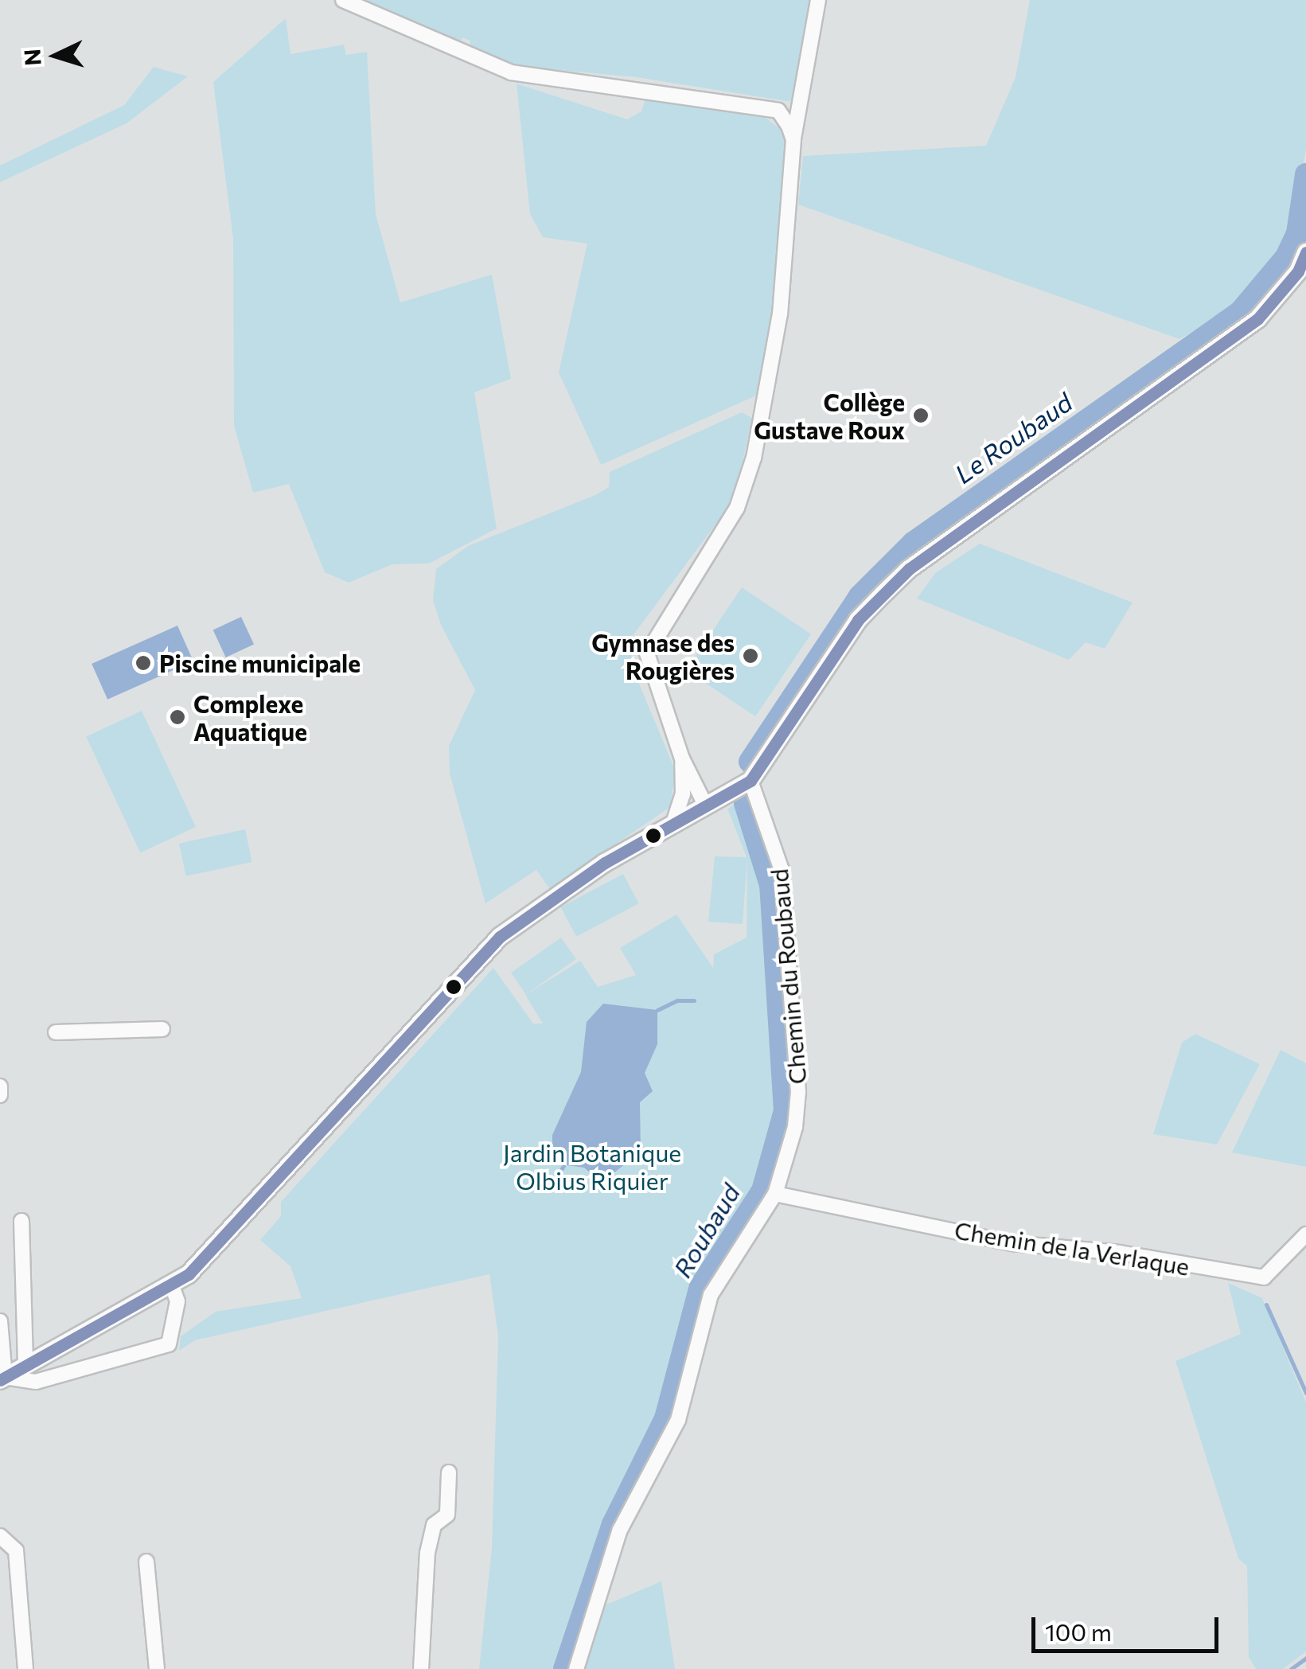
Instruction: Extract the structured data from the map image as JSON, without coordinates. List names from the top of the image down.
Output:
{
  "streets": {
    "street": ["Chemin du Roubaud", "Chemin de la Verlaque"]
  },
  "crossings": [
    ["Chemin du Roubaud", "Chemin de la Verlaque"]
  ],
  "water": ["Le Roubaud", "Roubaud"],
  "parks": ["Jardin Botanique Olbius Riquier"],
  "places": [
    "Collège Gustave Roux",
    "Gymnase des Rougières",
    "Piscine municipale",
    "Complexe Aquatique"
  ],
  "scale_bar": "100 m",
  "north": "left"
}
